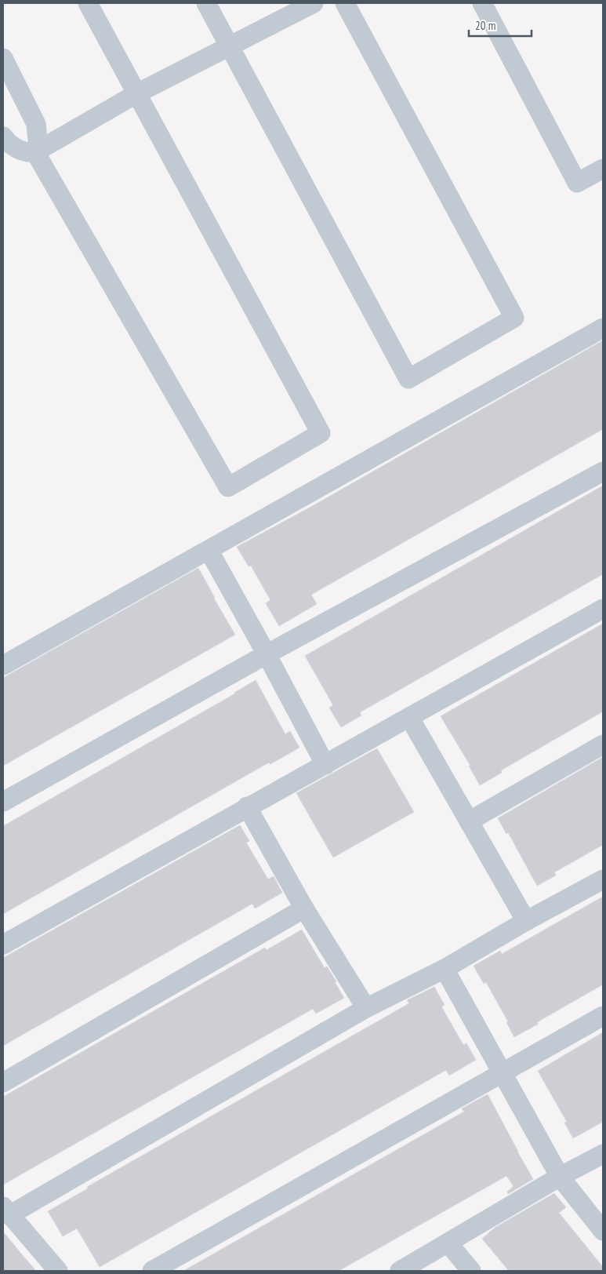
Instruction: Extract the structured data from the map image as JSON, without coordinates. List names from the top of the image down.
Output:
{
  "scale_bar": "20 m"
}
